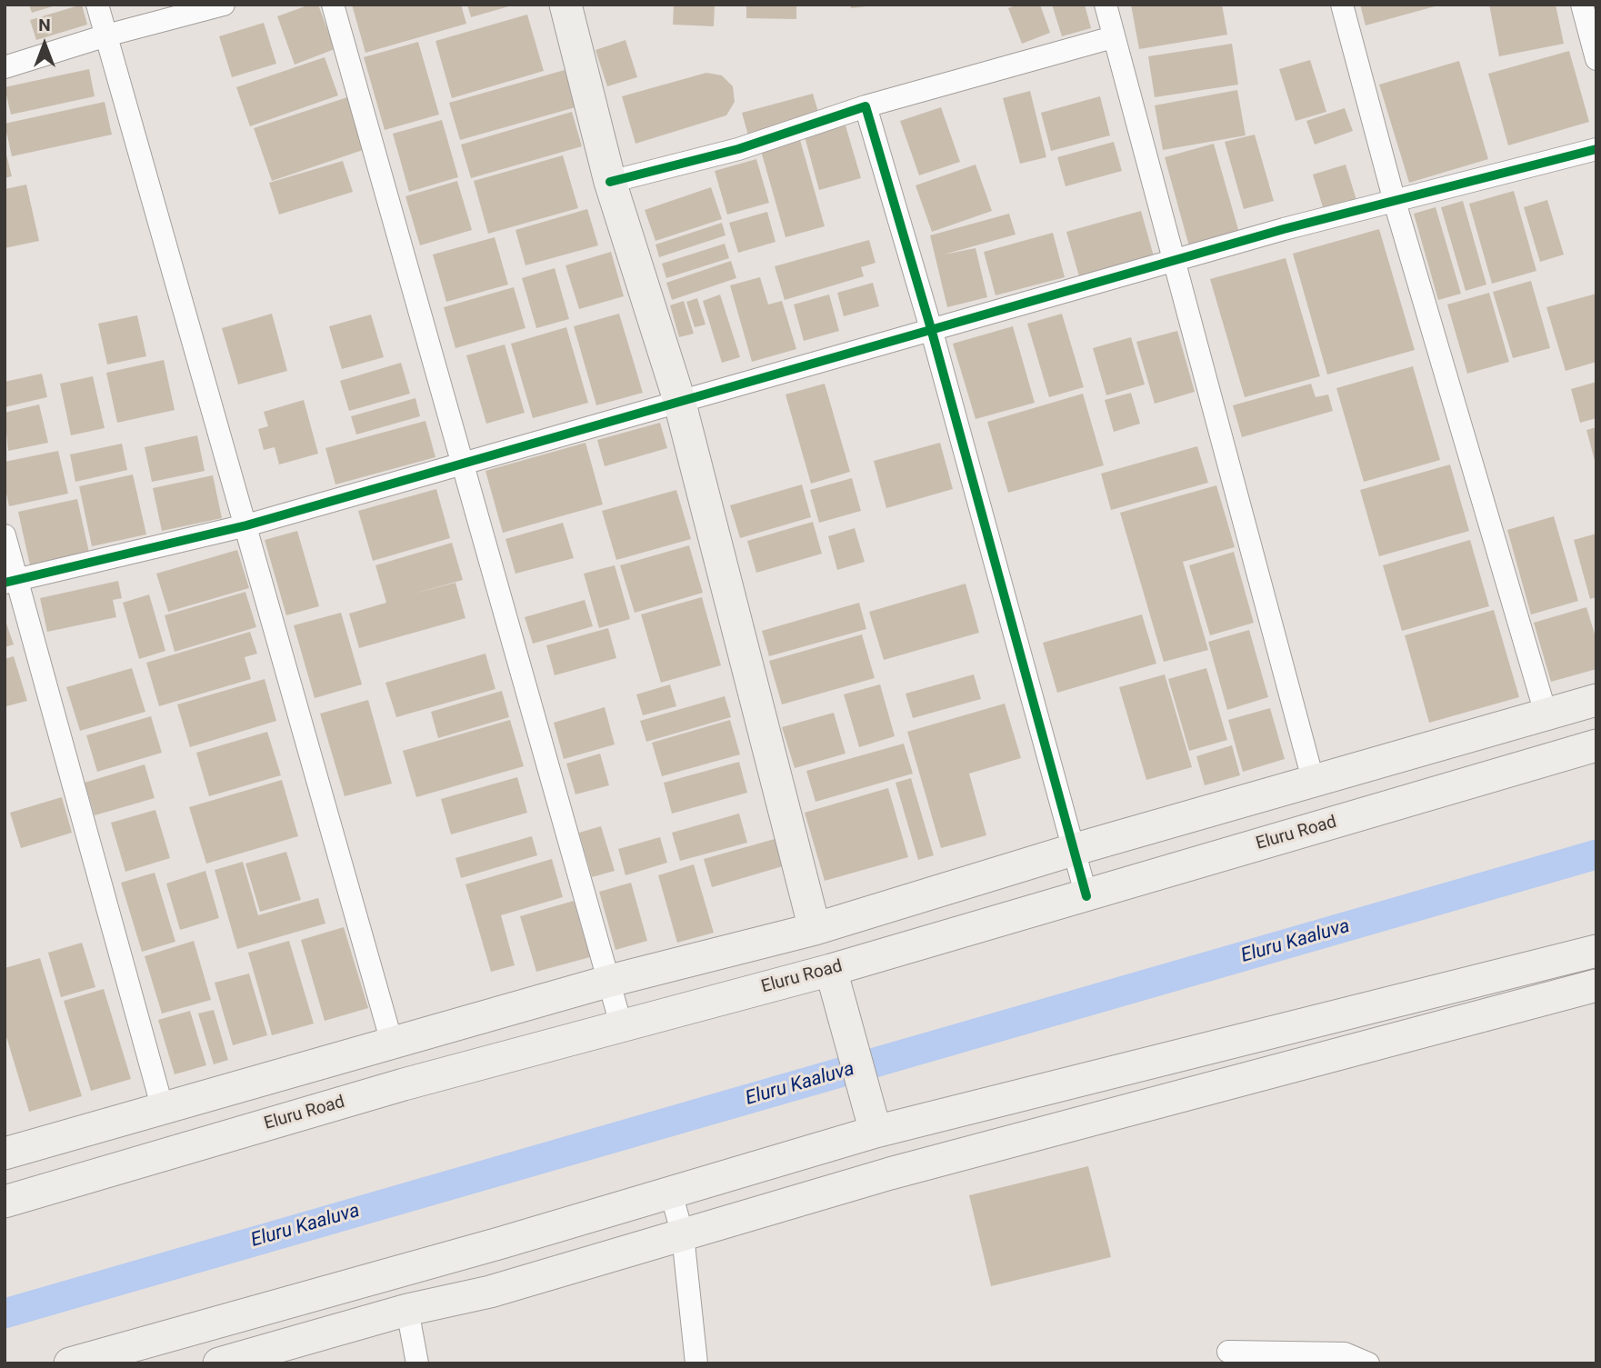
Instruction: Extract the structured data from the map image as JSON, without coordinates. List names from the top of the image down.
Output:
{
  "streets": {
    "main road": ["Eluru Road"]
  },
  "water": ["Eluru Kaaluva"],
  "north": "top"
}
